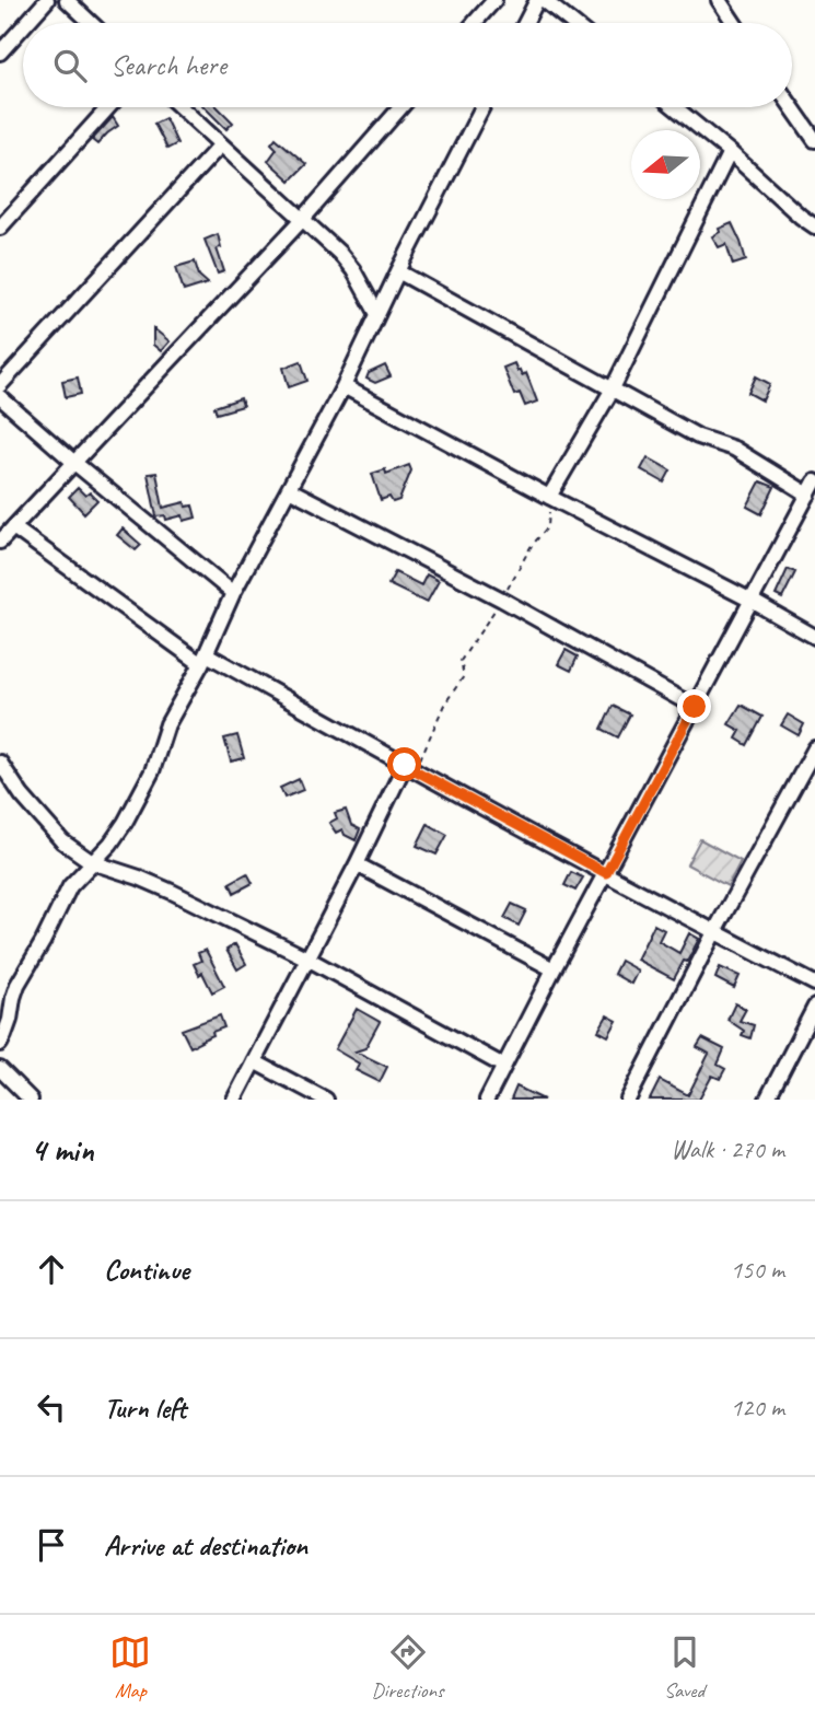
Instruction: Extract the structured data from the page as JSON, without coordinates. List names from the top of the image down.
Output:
{
  "north": "left",
  "page": {
    "search": "Search here",
    "heading": ["4 min", "Walk · 270 m"],
    "list": [
      ["Continue", "150 m"],
      ["Turn left", "120 m"],
      "Arrive at destination"
    ],
    "nav": ["Map", "Directions", "Saved"]
  }
}
